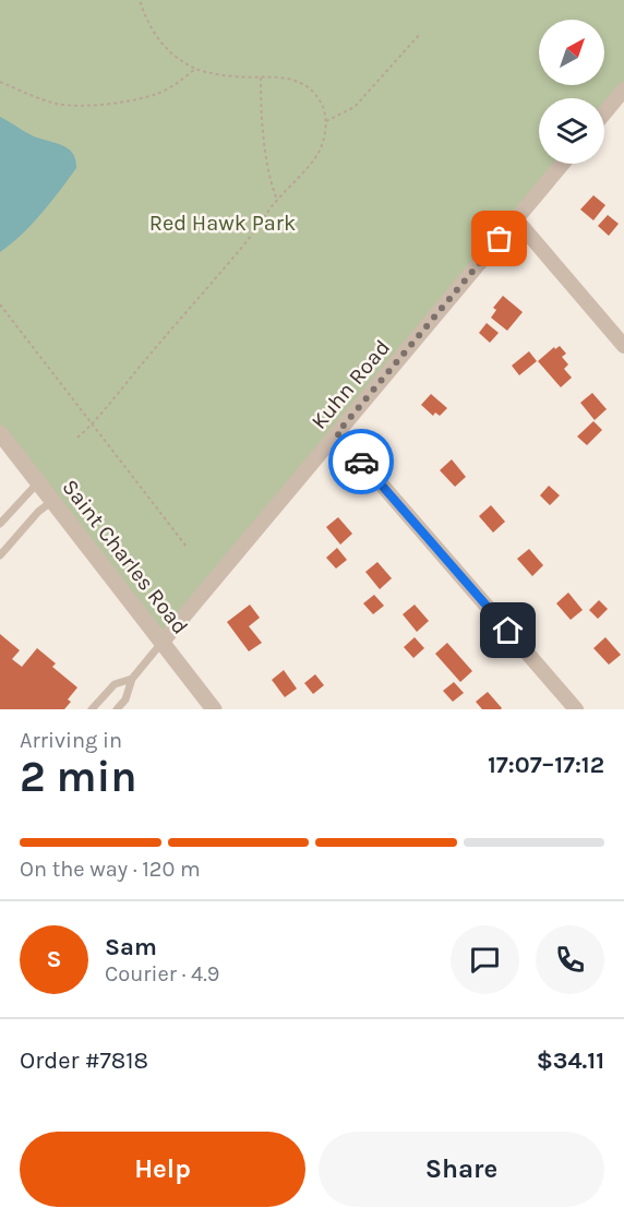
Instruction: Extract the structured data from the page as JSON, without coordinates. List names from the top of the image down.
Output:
{
  "streets": {
    "street": ["Kuhn Road", "Saint Charles Road"]
  },
  "crossings": [
    ["Kuhn Road", "Saint Charles Road"]
  ],
  "parks": ["Red Hawk Park"],
  "north": "top right",
  "page": {
    "heading": ["2 min", "Arriving in", "17:07–17:12"],
    "panel": [
      "Sam",
      "Courier · 4.9",
      "Order #7818",
      "$34.11"
    ],
    "bar": "On the way · 120 m",
    "round": "S",
    "buttons": ["Help", "Share"]
  }
}
